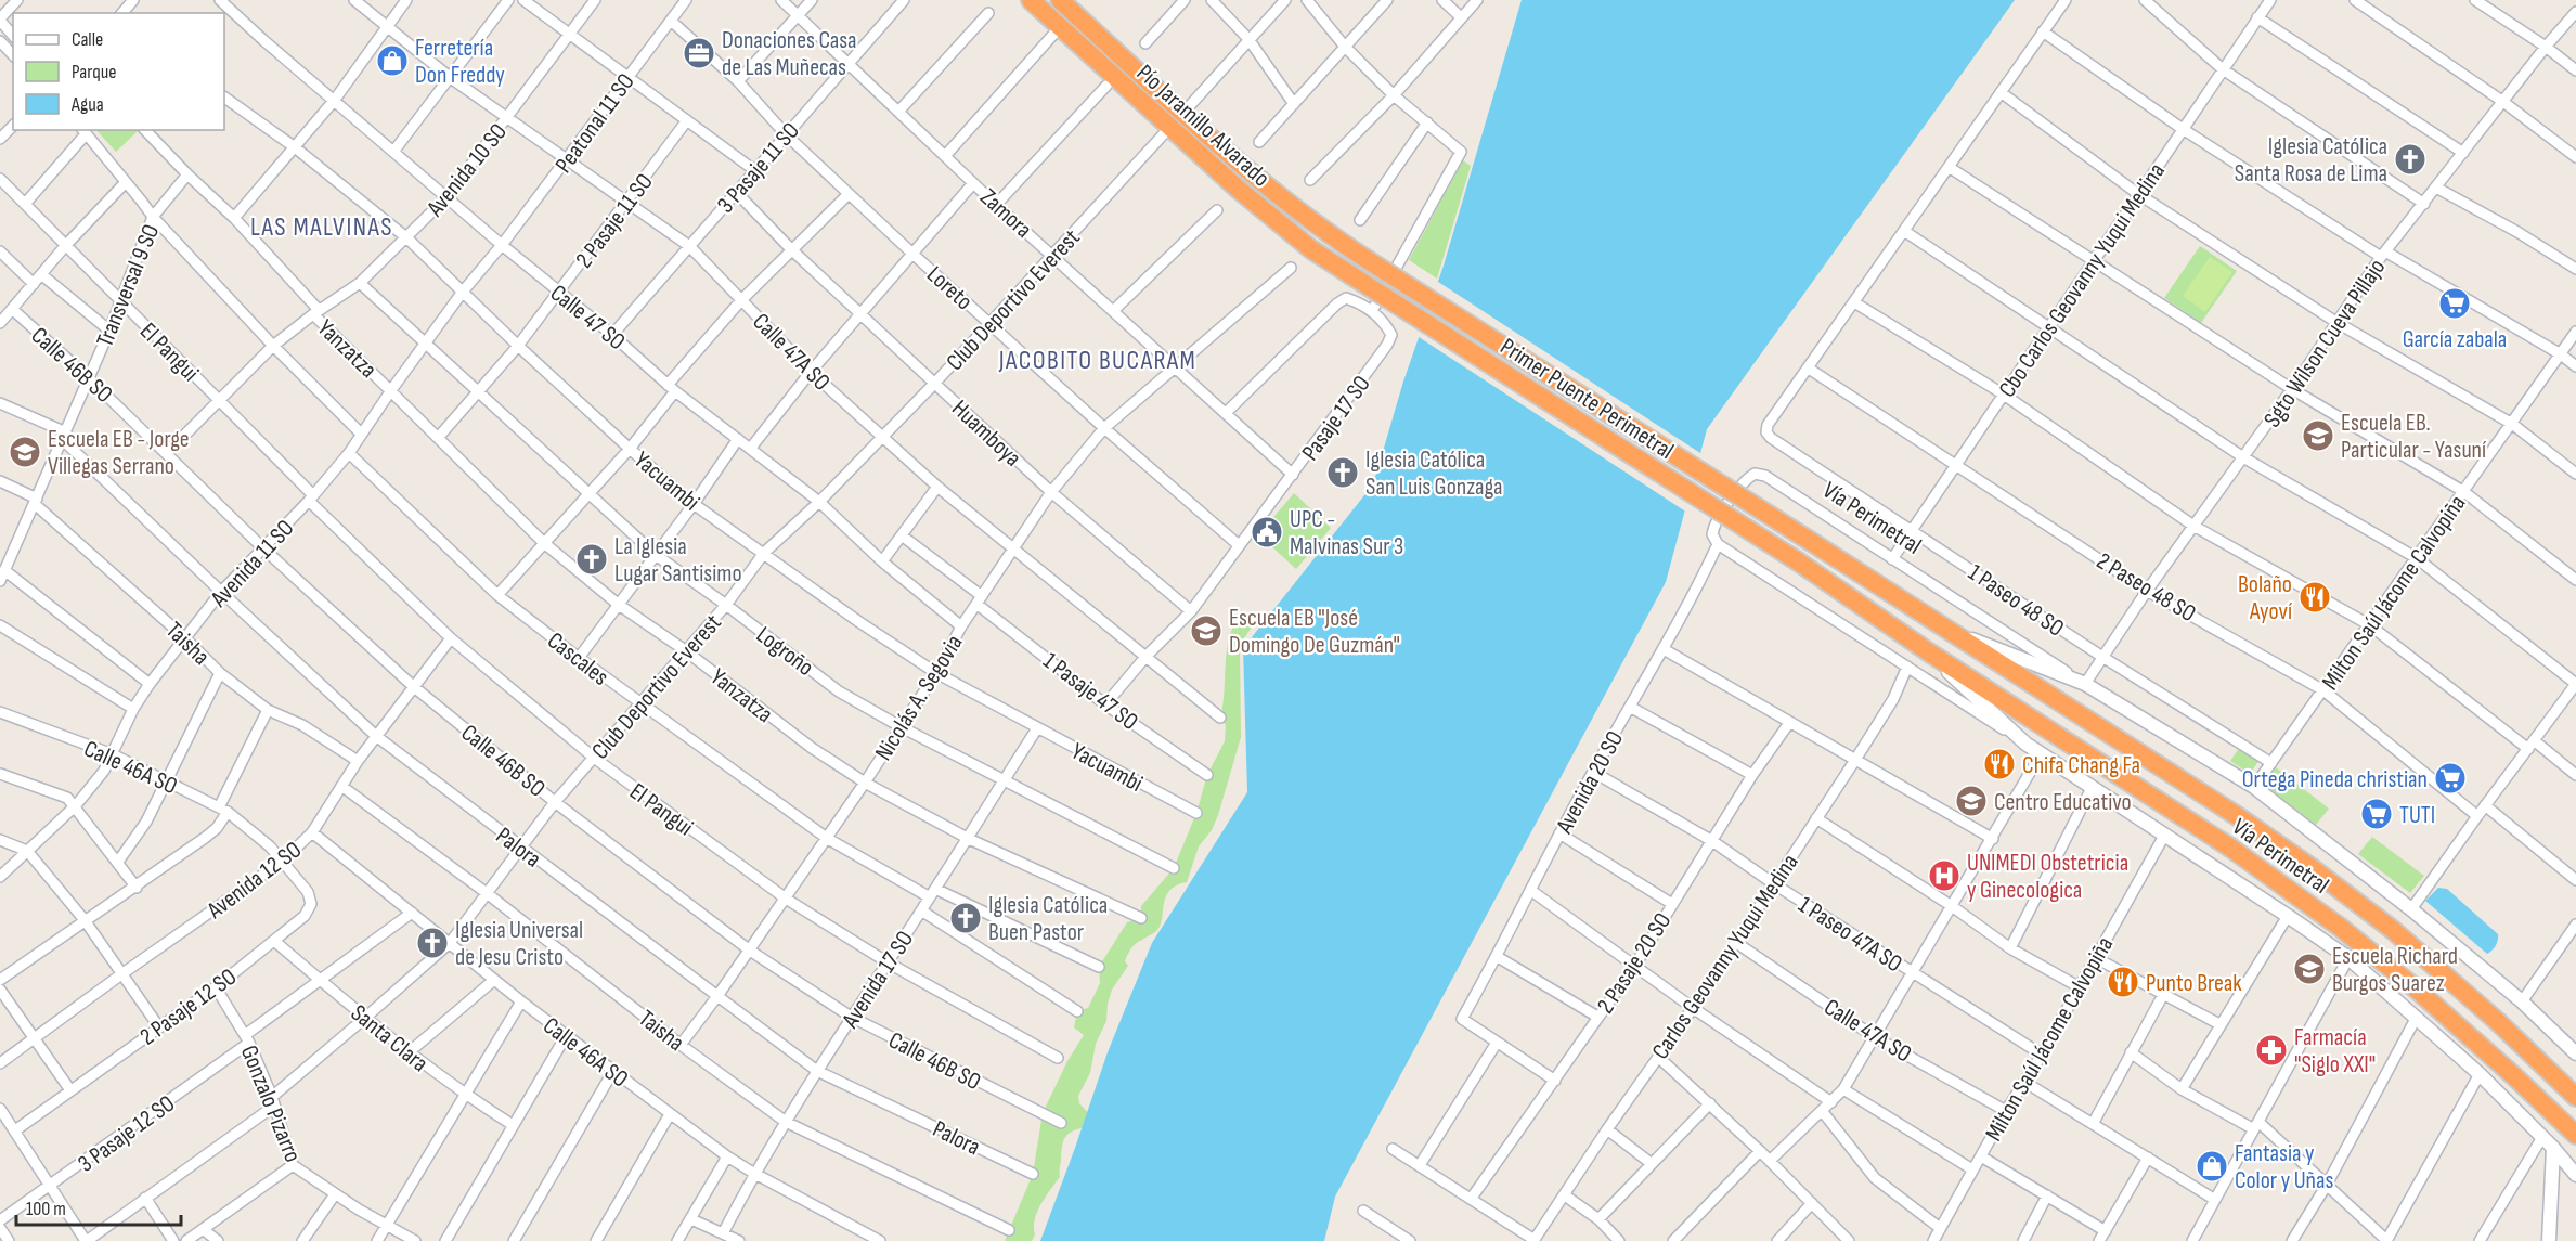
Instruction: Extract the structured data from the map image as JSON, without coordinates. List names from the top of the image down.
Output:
{
  "streets": {
    "highway": ["Pío Jaramillo Alvarado", "Primer Puente Perimetral", "Vía Perimetral"],
    "street": [
      "Peatonal 11 SO",
      "3 Pasaje 11 SO",
      "Avenida 10 SO",
      "Zamora",
      "2 Pasaje 11 SO",
      "Cbo Carlos Geovanny Yuqui Medina",
      "Transversal 9 SO",
      "Loreto",
      "Club Deportivo Everest",
      "Calle 47 SO",
      "Sgto Wilson Cueva Pillajo",
      "Yanzatza",
      "El Pangui",
      "Calle 47A SO",
      "Calle 46B SO",
      "Pasaje 17 SO",
      "Huamboya",
      "Yacuambi",
      "Avenida 11 SO",
      "2 Paseo 48 SO",
      "Milton Saúl Jácome Calvopiña",
      "1 Paseo 48 SO",
      "Taisha",
      "Logroño",
      "Cascales",
      "1 Pasaje 47 SO",
      "Nicolás A. Segovia",
      "Calle 46A SO",
      "Avenida 20 SO",
      "Palora",
      "Avenida 12 SO",
      "1 Paseo 47A SO",
      "Carlos Geovanny Yuqui Medina",
      "2 Pasaje 20 SO",
      "Avenida 17 SO",
      "2 Pasaje 12 SO",
      "Santa Clara",
      "Gonzalo Pizarro",
      "3 Pasaje 12 SO"
    ]
  },
  "crossings": [
    ["Peatonal 11 SO", "Loreto"],
    ["Peatonal 11 SO", "Calle 47 SO"],
    ["Peatonal 11 SO", "Calle 47A SO"],
    ["Peatonal 11 SO", "Avenida 11 SO"],
    ["Pío Jaramillo Alvarado", "Club Deportivo Everest"],
    ["Pío Jaramillo Alvarado", "Primer Puente Perimetral"],
    ["3 Pasaje 11 SO", "Zamora"],
    ["3 Pasaje 11 SO", "Loreto"],
    ["3 Pasaje 11 SO", "Calle 47 SO"],
    ["3 Pasaje 11 SO", "Calle 47A SO"],
    ["3 Pasaje 11 SO", "Huamboya"],
    ["Avenida 10 SO", "Calle 47 SO"],
    ["Avenida 10 SO", "Yanzatza"],
    ["Avenida 10 SO", "El Pangui"],
    ["Avenida 10 SO", "Calle 47A SO"],
    ["Avenida 10 SO", "Calle 46B SO"],
    ["Avenida 10 SO", "Yacuambi"],
    ["Avenida 10 SO", "Logroño"],
    ["Zamora", "Club Deportivo Everest"],
    ["Zamora", "Pasaje 17 SO"],
    ["Zamora", "Nicolás A. Segovia"],
    ["2 Pasaje 11 SO", "Calle 47 SO"],
    ["2 Pasaje 11 SO", "Yanzatza"],
    ["2 Pasaje 11 SO", "Calle 47A SO"],
    ["2 Pasaje 11 SO", "Yacuambi"],
    ["2 Pasaje 11 SO", "Logroño"],
    ["Cbo Carlos Geovanny Yuqui Medina", "Vía Perimetral"],
    ["Cbo Carlos Geovanny Yuqui Medina", "2 Paseo 48 SO"],
    ["Cbo Carlos Geovanny Yuqui Medina", "1 Paseo 48 SO"],
    ["Transversal 9 SO", "Yanzatza"],
    ["Transversal 9 SO", "El Pangui"],
    ["Transversal 9 SO", "Calle 46B SO"],
    ["Transversal 9 SO", "Taisha"],
    ["Transversal 9 SO", "Palora"],
    ["Loreto", "Club Deportivo Everest"],
    ["Loreto", "Pasaje 17 SO"],
    ["Loreto", "Nicolás A. Segovia"],
    ["Club Deportivo Everest", "Calle 47 SO"],
    ["Club Deportivo Everest", "Yanzatza"],
    ["Club Deportivo Everest", "El Pangui"],
    ["Club Deportivo Everest", "Calle 47A SO"],
    ["Club Deportivo Everest", "Calle 46B SO"],
    ["Club Deportivo Everest", "Huamboya"],
    ["Club Deportivo Everest", "Yacuambi"],
    ["Club Deportivo Everest", "Taisha"],
    ["Club Deportivo Everest", "Logroño"],
    ["Club Deportivo Everest", "Cascales"],
    ["Club Deportivo Everest", "Calle 46A SO"],
    ["Club Deportivo Everest", "Palora"],
    ["Club Deportivo Everest", "Santa Clara"],
    ["Club Deportivo Everest", "Gonzalo Pizarro"],
    ["Calle 47 SO", "Avenida 11 SO"],
    ["Calle 47 SO", "Nicolás A. Segovia"],
    ["Sgto Wilson Cueva Pillajo", "Vía Perimetral"],
    ["Sgto Wilson Cueva Pillajo", "2 Paseo 48 SO"],
    ["Sgto Wilson Cueva Pillajo", "1 Paseo 48 SO"],
    ["Yanzatza", "Avenida 11 SO"],
    ["Yanzatza", "Nicolás A. Segovia"],
    ["Yanzatza", "Avenida 17 SO"],
    ["El Pangui", "Avenida 11 SO"],
    ["El Pangui", "Nicolás A. Segovia"],
    ["El Pangui", "Avenida 12 SO"],
    ["El Pangui", "Avenida 17 SO"],
    ["Calle 47A SO", "Pasaje 17 SO"],
    ["Calle 47A SO", "Milton Saúl Jácome Calvopiña"],
    ["Calle 47A SO", "Nicolás A. Segovia"],
    ["Calle 47A SO", "Carlos Geovanny Yuqui Medina"],
    ["Calle 46B SO", "Avenida 11 SO"],
    ["Calle 46B SO", "Nicolás A. Segovia"],
    ["Calle 46B SO", "Avenida 12 SO"],
    ["Calle 46B SO", "Avenida 17 SO"],
    ["Primer Puente Perimetral", "Vía Perimetral"],
    ["Pasaje 17 SO", "Huamboya"],
    ["Pasaje 17 SO", "1 Pasaje 47 SO"],
    ["Huamboya", "Nicolás A. Segovia"],
    ["Yacuambi", "Avenida 11 SO"],
    ["Yacuambi", "Nicolás A. Segovia"],
    ["Yacuambi", "Avenida 17 SO"],
    ["Vía Perimetral", "Milton Saúl Jácome Calvopiña"],
    ["Vía Perimetral", "Avenida 20 SO"],
    ["Vía Perimetral", "Carlos Geovanny Yuqui Medina"],
    ["Avenida 11 SO", "Taisha"],
    ["Avenida 11 SO", "Logroño"],
    ["Avenida 11 SO", "Cascales"],
    ["Avenida 11 SO", "Calle 46A SO"],
    ["Avenida 11 SO", "Palora"],
    ["2 Paseo 48 SO", "Milton Saúl Jácome Calvopiña"],
    ["2 Paseo 48 SO", "1 Paseo 48 SO"],
    ["Milton Saúl Jácome Calvopiña", "1 Paseo 48 SO"],
    ["Milton Saúl Jácome Calvopiña", "1 Paseo 47A SO"],
    ["Taisha", "Nicolás A. Segovia"],
    ["Taisha", "Avenida 12 SO"],
    ["Taisha", "Avenida 17 SO"],
    ["Logroño", "Nicolás A. Segovia"],
    ["Logroño", "Avenida 17 SO"],
    ["Cascales", "Nicolás A. Segovia"],
    ["Cascales", "Avenida 17 SO"],
    ["1 Pasaje 47 SO", "Nicolás A. Segovia"],
    ["Nicolás A. Segovia", "Palora"],
    ["Calle 46A SO", "Avenida 12 SO"],
    ["Calle 46A SO", "Avenida 17 SO"],
    ["Calle 46A SO", "2 Pasaje 12 SO"],
    ["Calle 46A SO", "3 Pasaje 12 SO"],
    ["Avenida 20 SO", "1 Paseo 47A SO"],
    ["Palora", "Avenida 12 SO"],
    ["Palora", "Avenida 17 SO"],
    ["Avenida 12 SO", "2 Pasaje 12 SO"],
    ["1 Paseo 47A SO", "Carlos Geovanny Yuqui Medina"],
    ["1 Paseo 47A SO", "2 Pasaje 20 SO"],
    ["2 Pasaje 12 SO", "Santa Clara"],
    ["2 Pasaje 12 SO", "Gonzalo Pizarro"],
    ["Santa Clara", "3 Pasaje 12 SO"],
    ["Gonzalo Pizarro", "3 Pasaje 12 SO"]
  ],
  "districts": ["LAS MALVINAS", "JACOBITO BUCARAM"],
  "places": {
    "office": ["Donaciones Casa de Las Muñecas"],
    "shop": ["Ferretería Don Freddy", "Fantasia y Color y Uñas"],
    "church": [
      "Iglesia Católica Santa Rosa de Lima",
      "Iglesia Católica San Luis Gonzaga",
      "La Iglesia Lugar Santisimo",
      "Iglesia Católica Buen Pastor",
      "Iglesia Universal de Jesu Cristo"
    ],
    "supermarket": ["García zabala", "Ortega Pineda christian", "TUTI"],
    "school or university": [
      "Escuela EB. Particular - Yasuní",
      "Escuela EB - Jorge Villegas Serrano",
      "Escuela EB \"José Domingo De Guzmán\"",
      "Centro Educativo",
      "Escuela Richard Burgos Suarez"
    ],
    "public building": ["UPC - Malvinas Sur 3"],
    "restaurant": ["Bolaño Ayoví", "Chifa Chang Fa", "Punto Break"],
    "hospital": ["UNIMEDI Obstetricia y Ginecologica"],
    "pharmacy": ["Farmacía \"Siglo XXI\""]
  },
  "legend": ["Calle", "Parque", "Agua"],
  "scale_bar": "100 m"
}
